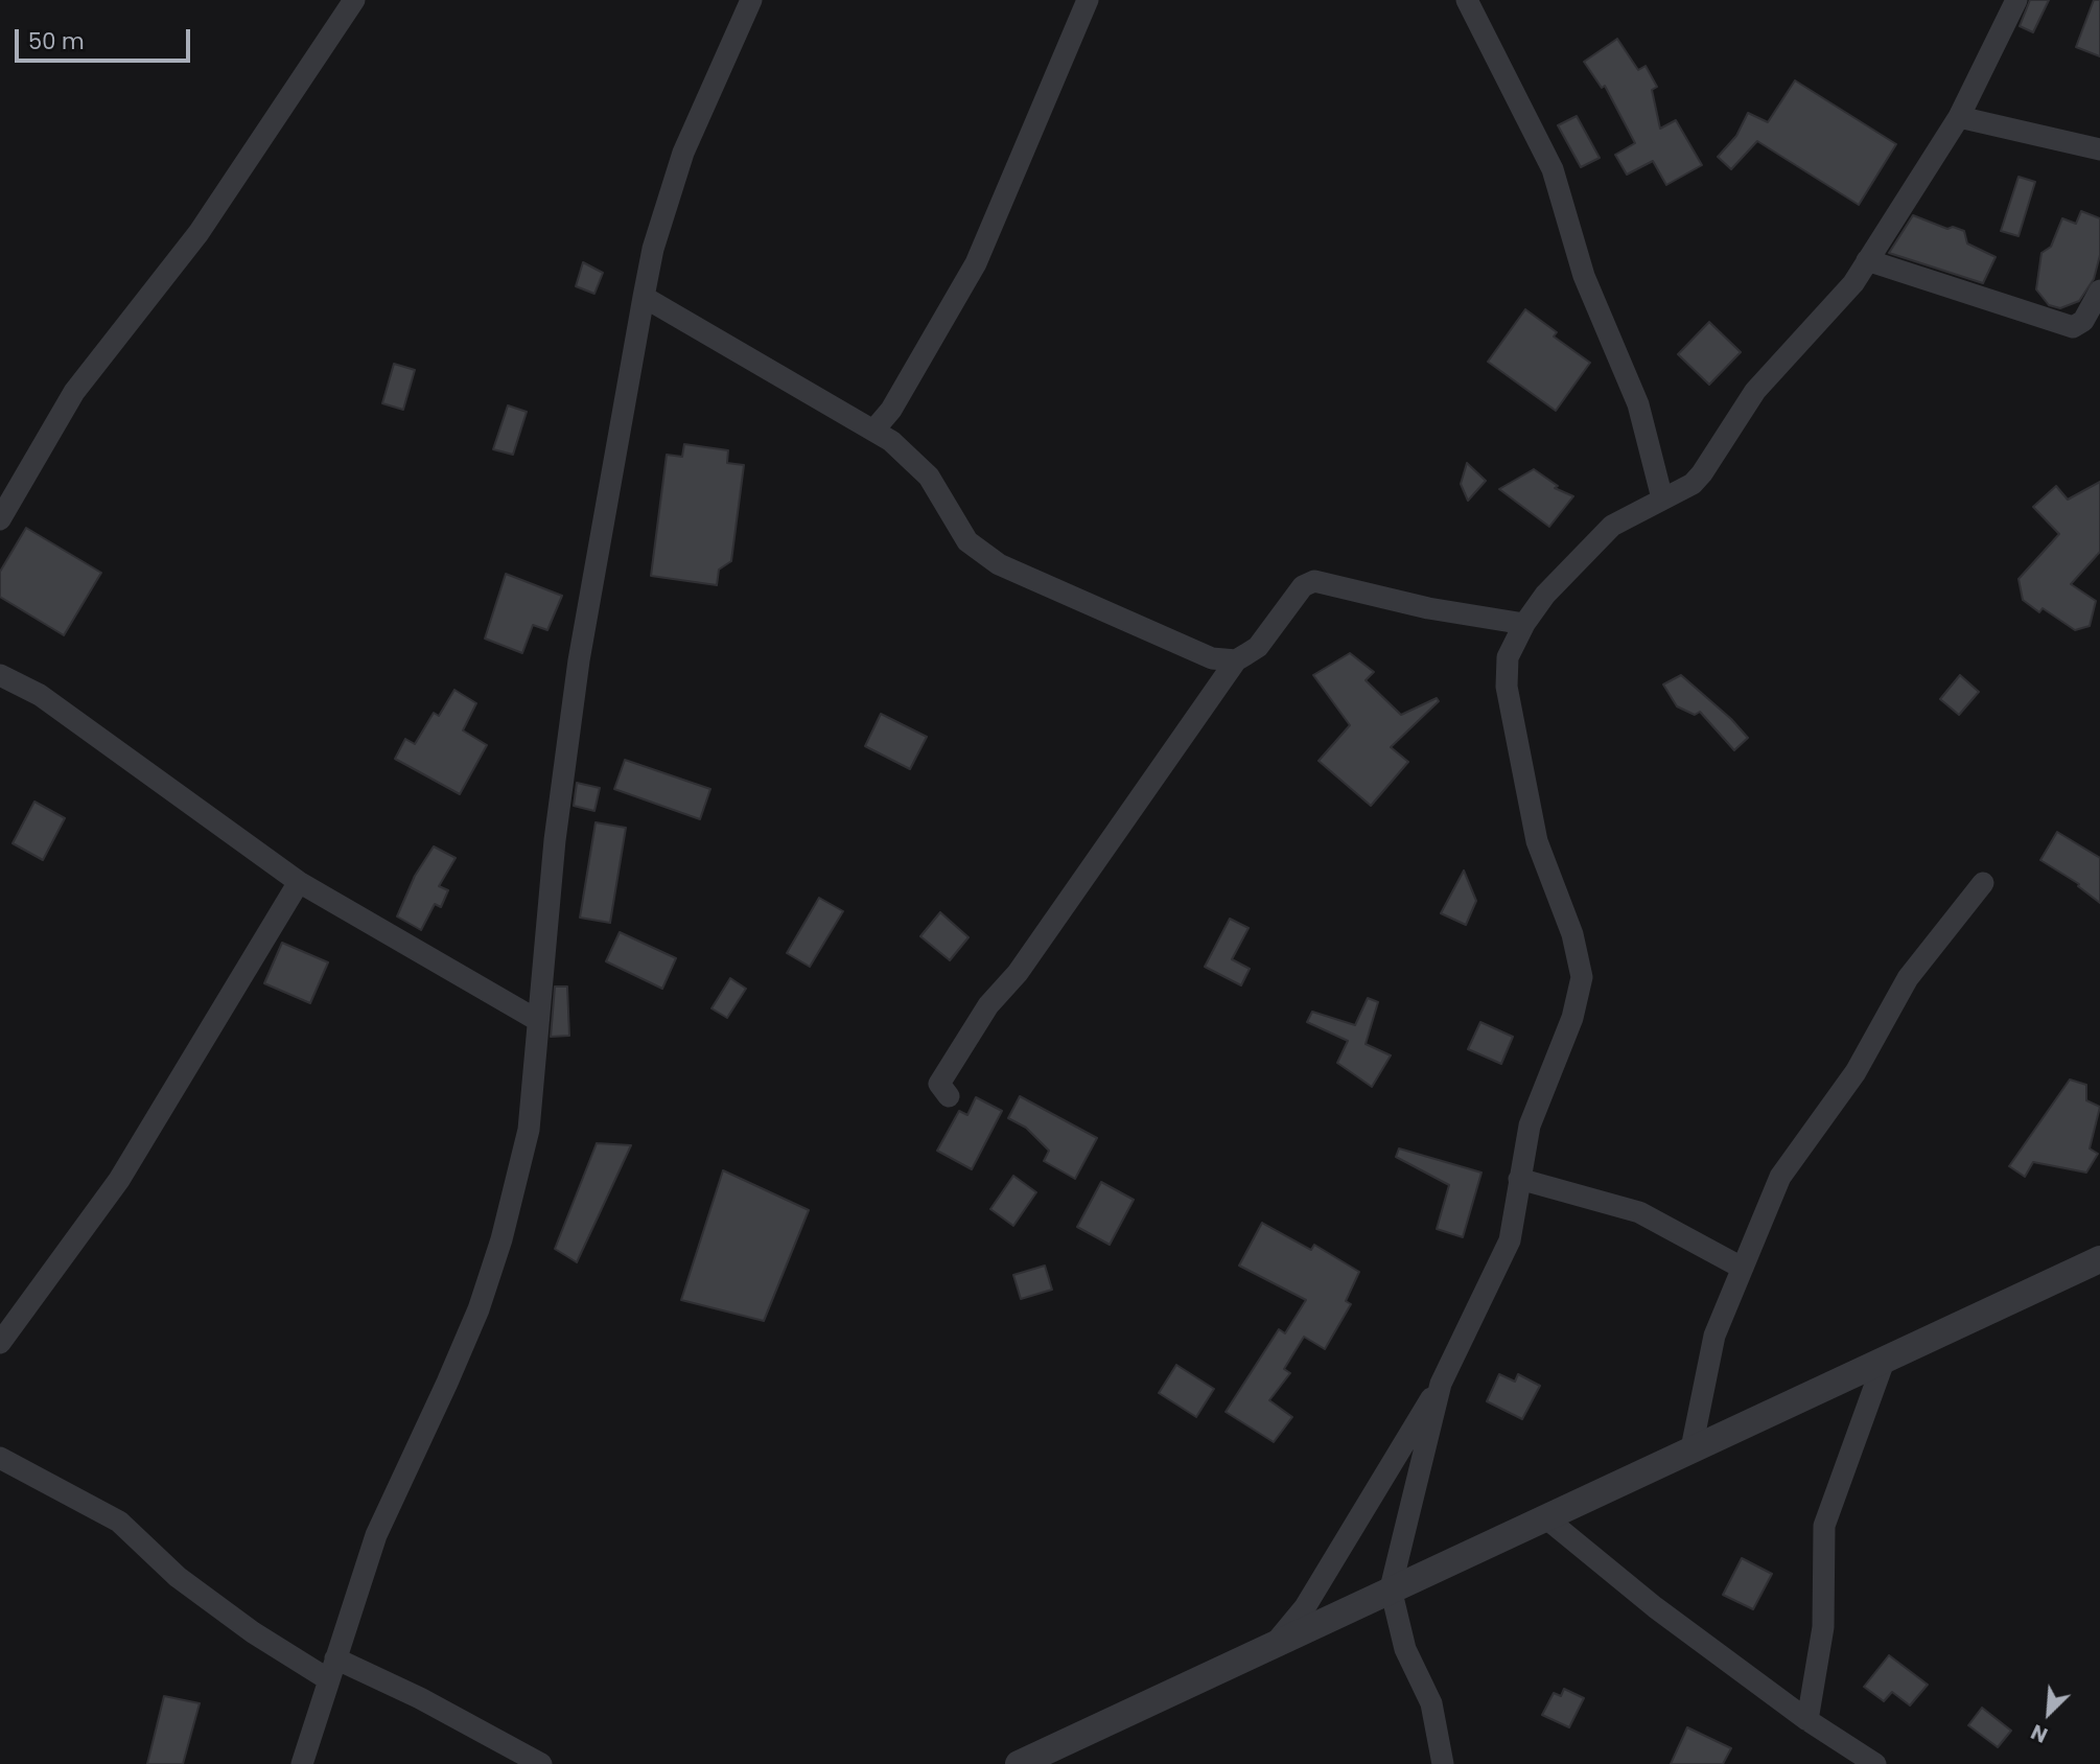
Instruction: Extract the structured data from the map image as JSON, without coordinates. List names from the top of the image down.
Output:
{
  "scale_bar": "50 m",
  "north": "bottom left"
}
